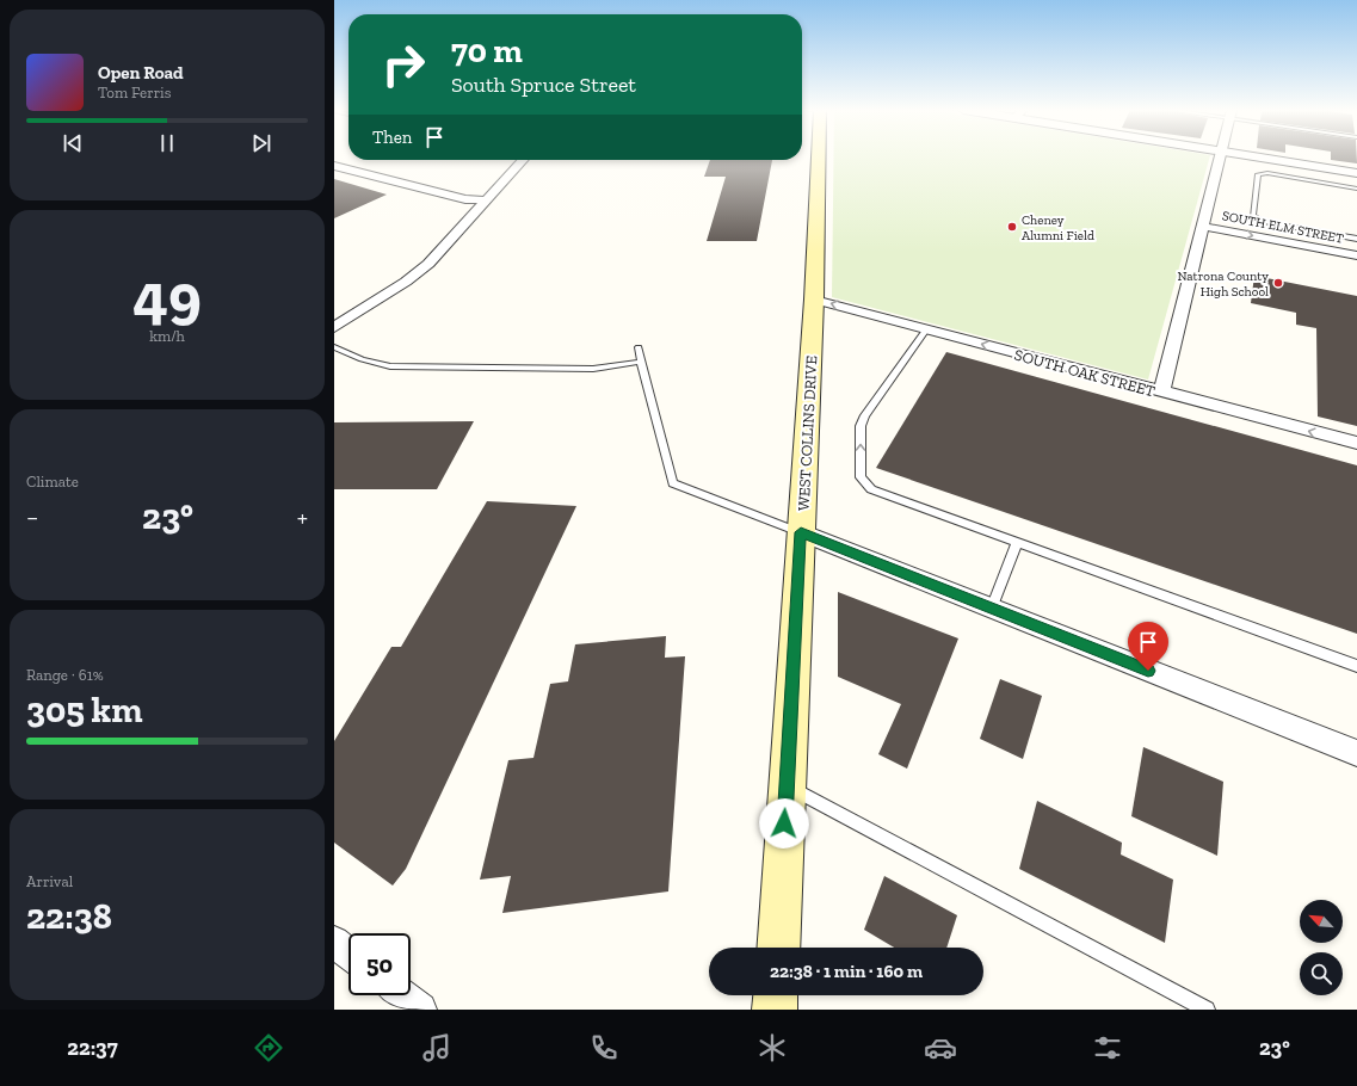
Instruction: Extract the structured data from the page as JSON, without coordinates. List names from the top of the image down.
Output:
{
  "streets": {
    "main road": ["WEST COLLINS DRIVE"],
    "street": ["SOUTH ELM STREET", "SOUTH OAK STREET"]
  },
  "crossings": [
    ["SOUTH OAK STREET", "WEST COLLINS DRIVE"]
  ],
  "one_way": ["SOUTH OAK STREET"],
  "places": ["Cheney Alumni Field", "Natrona County High School"],
  "north": "top left",
  "page": {
    "turn": ["70 m", "South Spruce Street"],
    "song": ["Open Road", "Tom Ferris"],
    "then": "Then",
    "tile": [
      ["49", "km/h"],
      "Climate",
      ["Range · 61%", "305 km"],
      ["Arrival", "22:38"]
    ],
    "heat": ["−", "23°", "+"],
    "limit": "50",
    "trip": "22:38 · 1 min · 160 m",
    "tabs": ["22:37", "23°"]
  }
}
